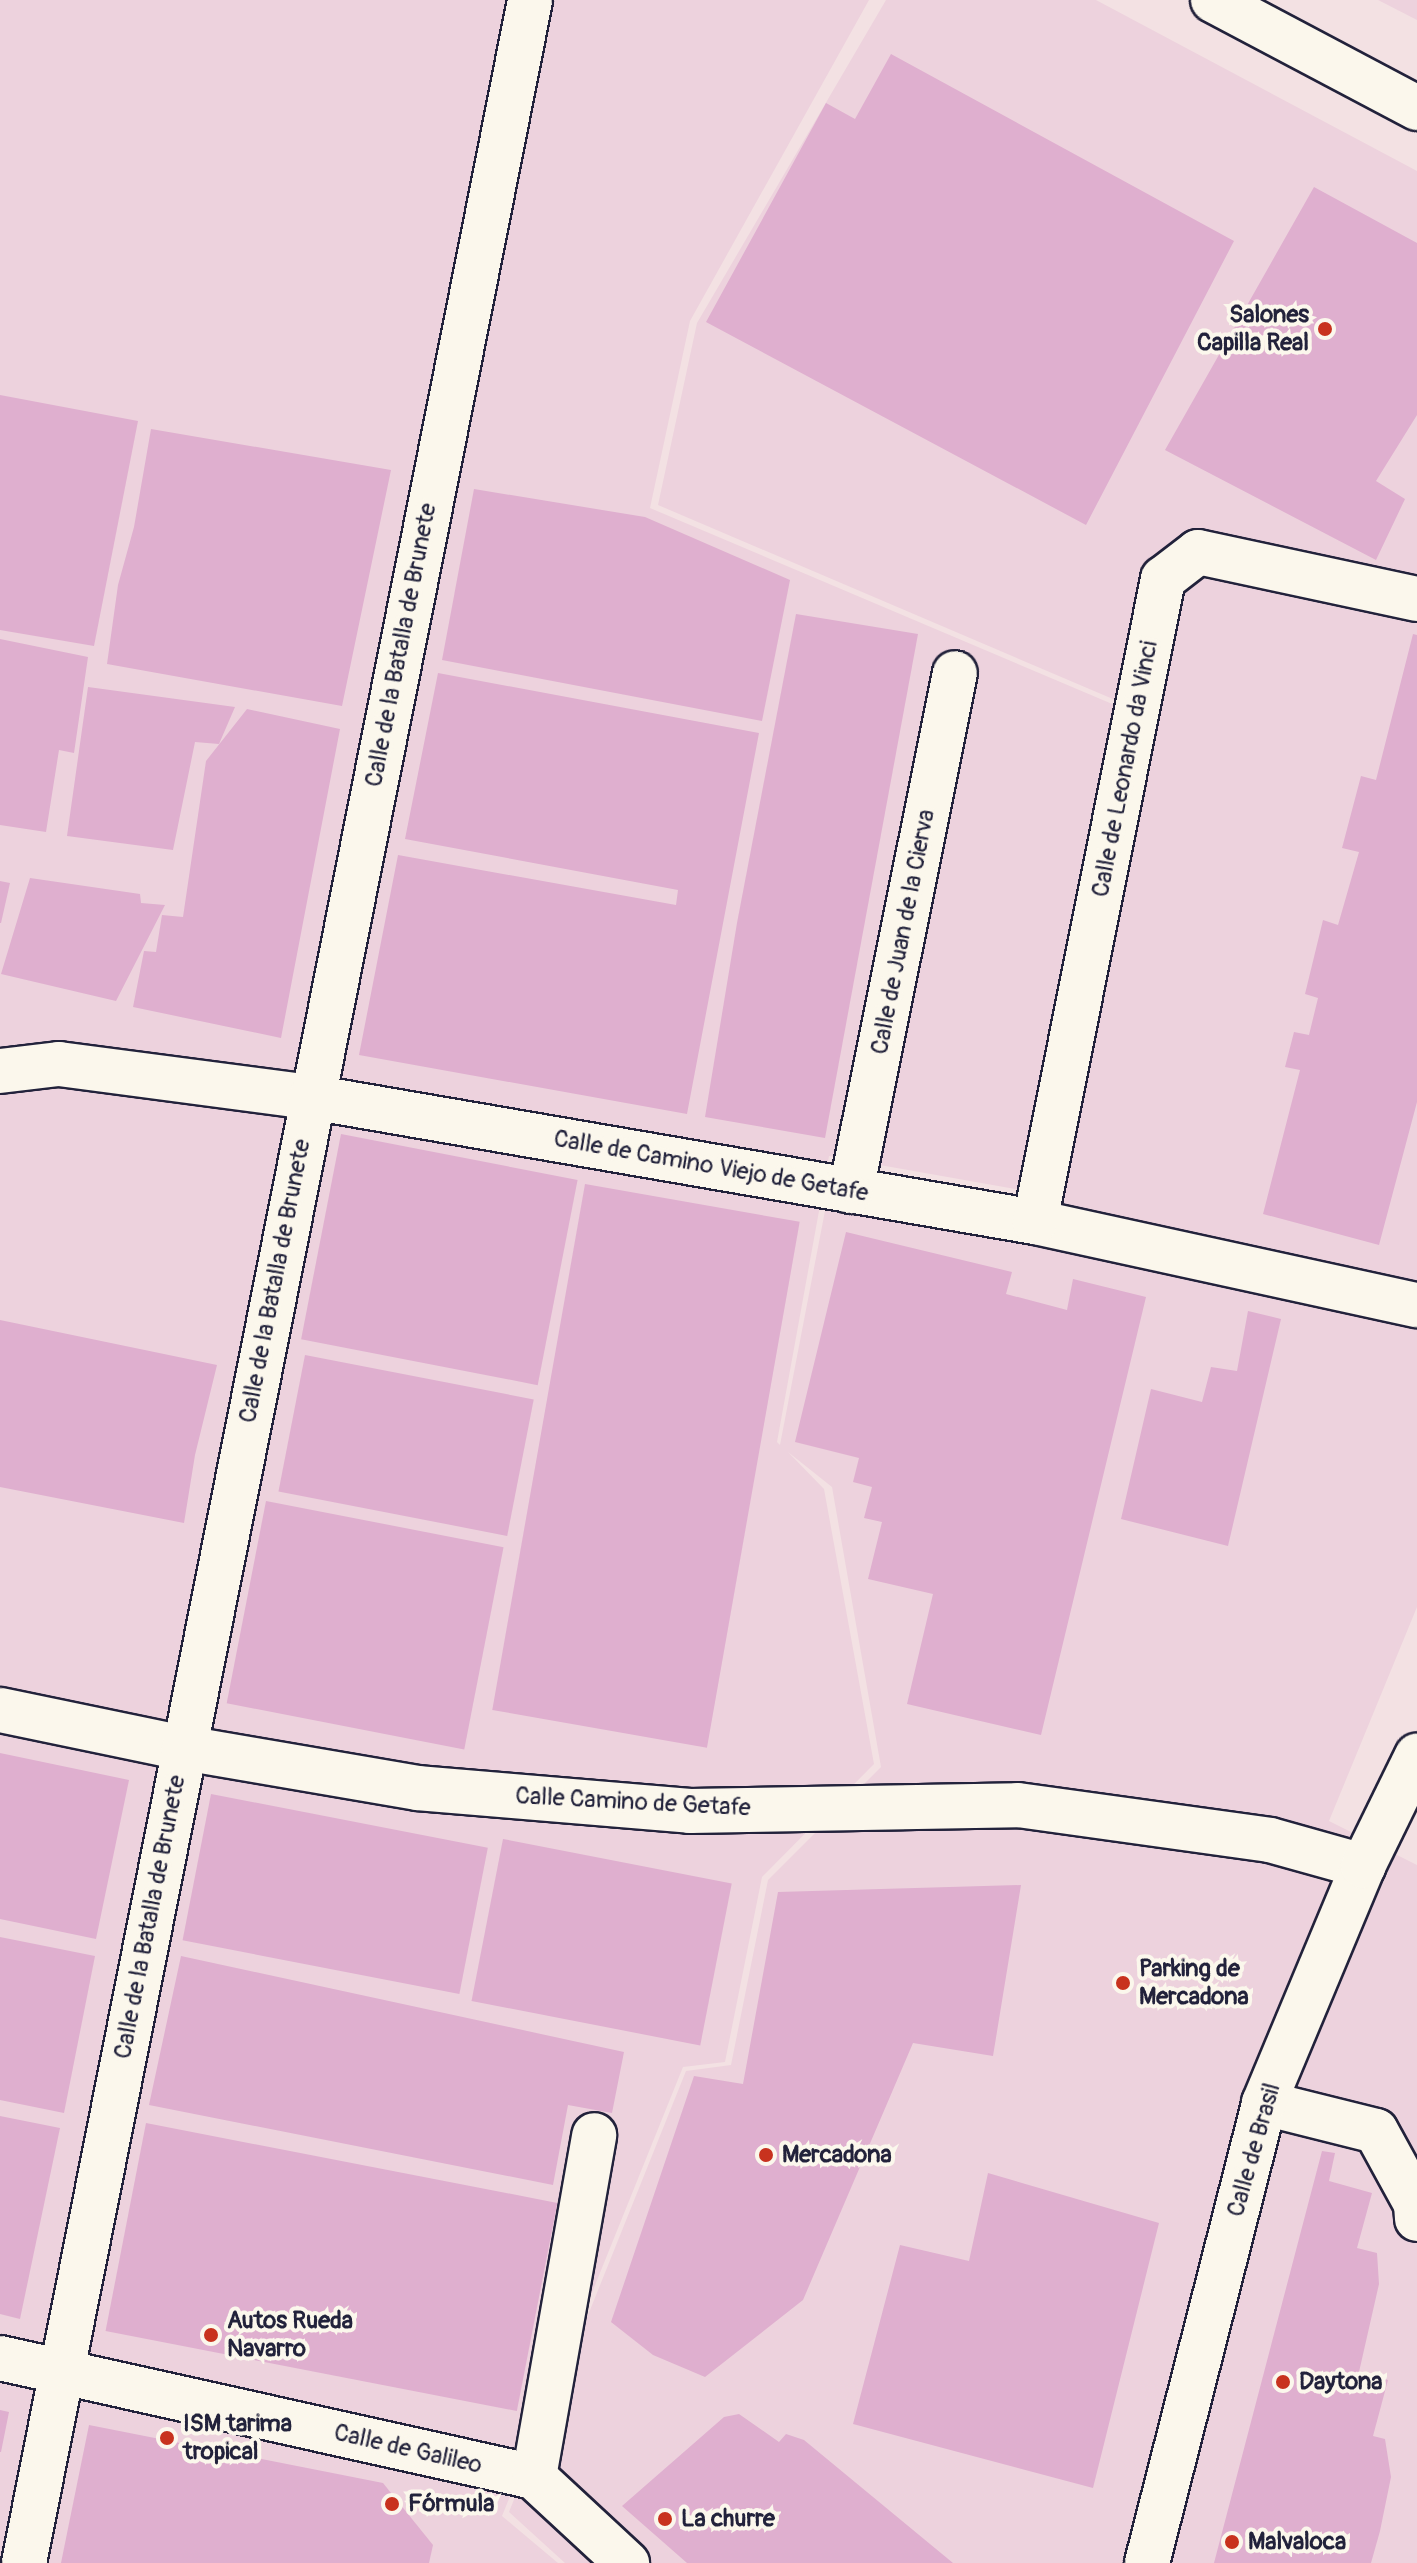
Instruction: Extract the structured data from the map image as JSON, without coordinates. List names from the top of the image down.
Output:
{
  "streets": {
    "street": [
      "Calle de la Batalla de Brunete",
      "Calle de Leonardo da Vinci",
      "Calle de Juan de la Cierva",
      "Calle de Camino Viejo de Getafe",
      "Calle Camino de Getafe",
      "Calle de Brasil",
      "Calle de Galileo"
    ]
  },
  "crossings": [
    ["Calle de la Batalla de Brunete", "Calle de Camino Viejo de Getafe"],
    ["Calle de la Batalla de Brunete", "Calle Camino de Getafe"],
    ["Calle de la Batalla de Brunete", "Calle de Galileo"],
    ["Calle de Leonardo da Vinci", "Calle de Camino Viejo de Getafe"],
    ["Calle de Juan de la Cierva", "Calle de Camino Viejo de Getafe"],
    ["Calle Camino de Getafe", "Calle de Brasil"]
  ],
  "places": [
    "Salones Capilla Real",
    "Parking de Mercadona",
    "Mercadona",
    "Autos Rueda Navarro",
    "Daytona",
    "ISM tarima tropical",
    "Fórmula",
    "La churre",
    "Malvaloca"
  ]
}
